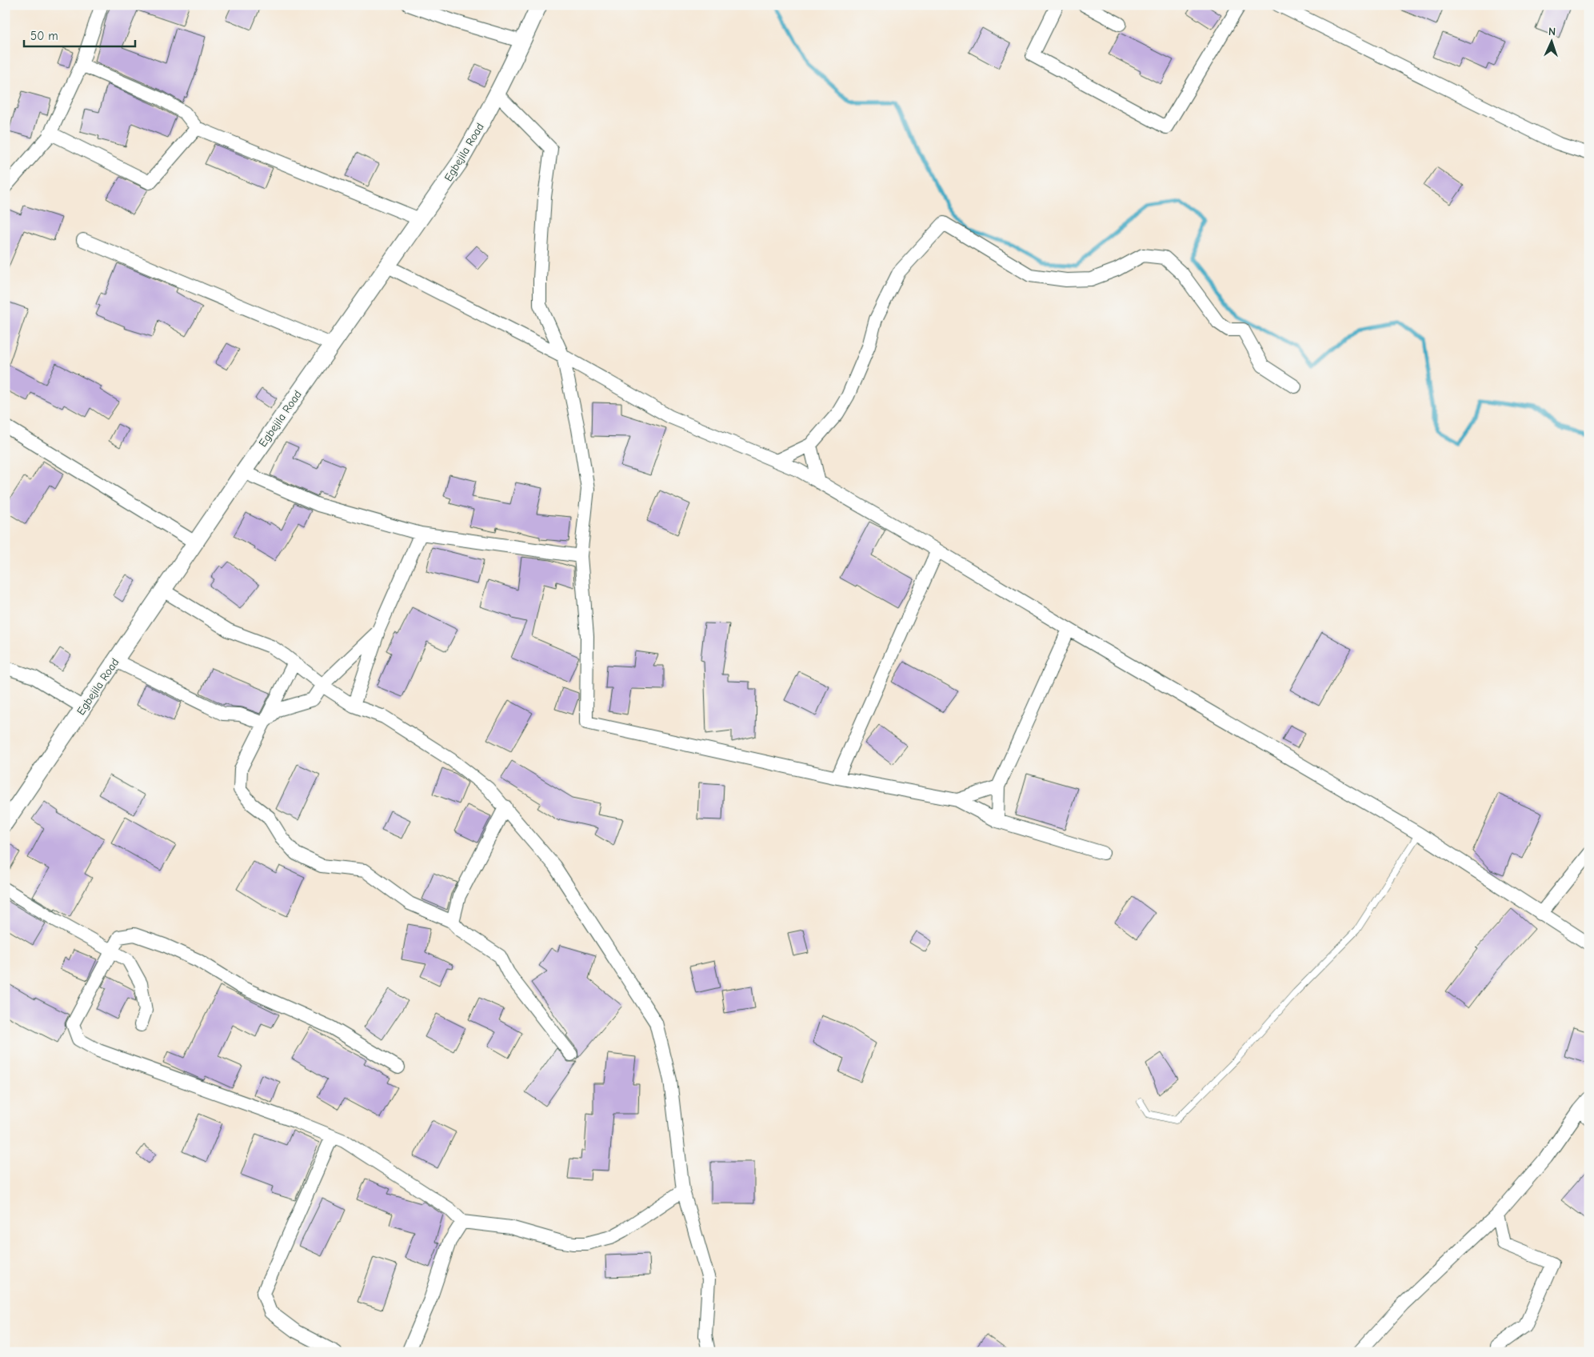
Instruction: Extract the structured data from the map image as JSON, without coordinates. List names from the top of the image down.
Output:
{
  "streets": {
    "street": ["Egbejila Road"]
  },
  "scale_bar": "50 m",
  "north": "top"
}
